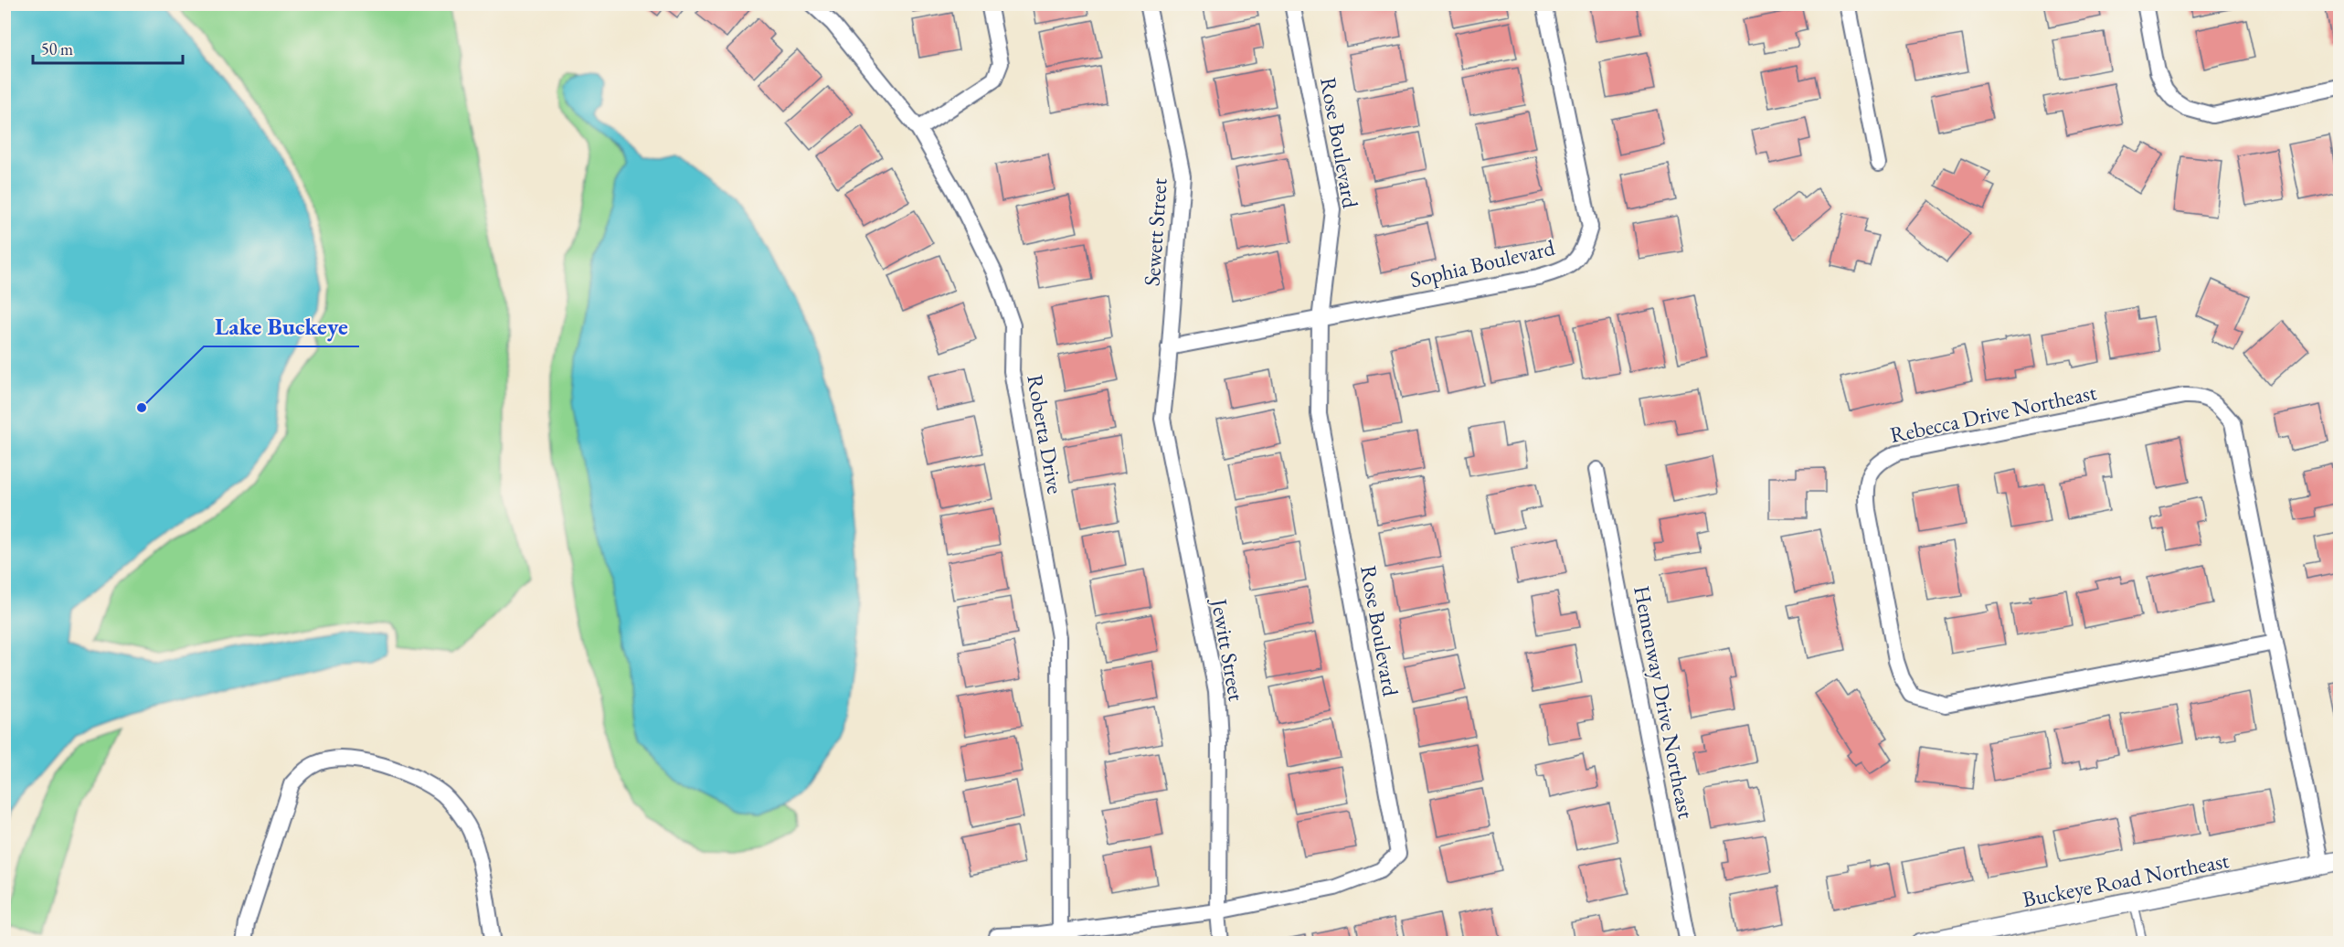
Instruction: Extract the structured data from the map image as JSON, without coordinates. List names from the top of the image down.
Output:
{
  "streets": {
    "street": [
      "Rose Boulevard",
      "Sewett Street",
      "Sophia Boulevard",
      "Rebecca Drive Northeast",
      "Roberta Drive",
      "Jewitt Street",
      "Hemenway Drive Northeast",
      "Buckeye Road Northeast"
    ]
  },
  "crossings": [
    ["Rose Boulevard", "Sophia Boulevard"],
    ["Rose Boulevard", "Roberta Drive"],
    ["Rose Boulevard", "Jewitt Street"],
    ["Sewett Street", "Sophia Boulevard"],
    ["Sewett Street", "Jewitt Street"],
    ["Rebecca Drive Northeast", "Buckeye Road Northeast"]
  ],
  "places": ["Lake Buckeye"],
  "scale_bar": "50 m"
}
